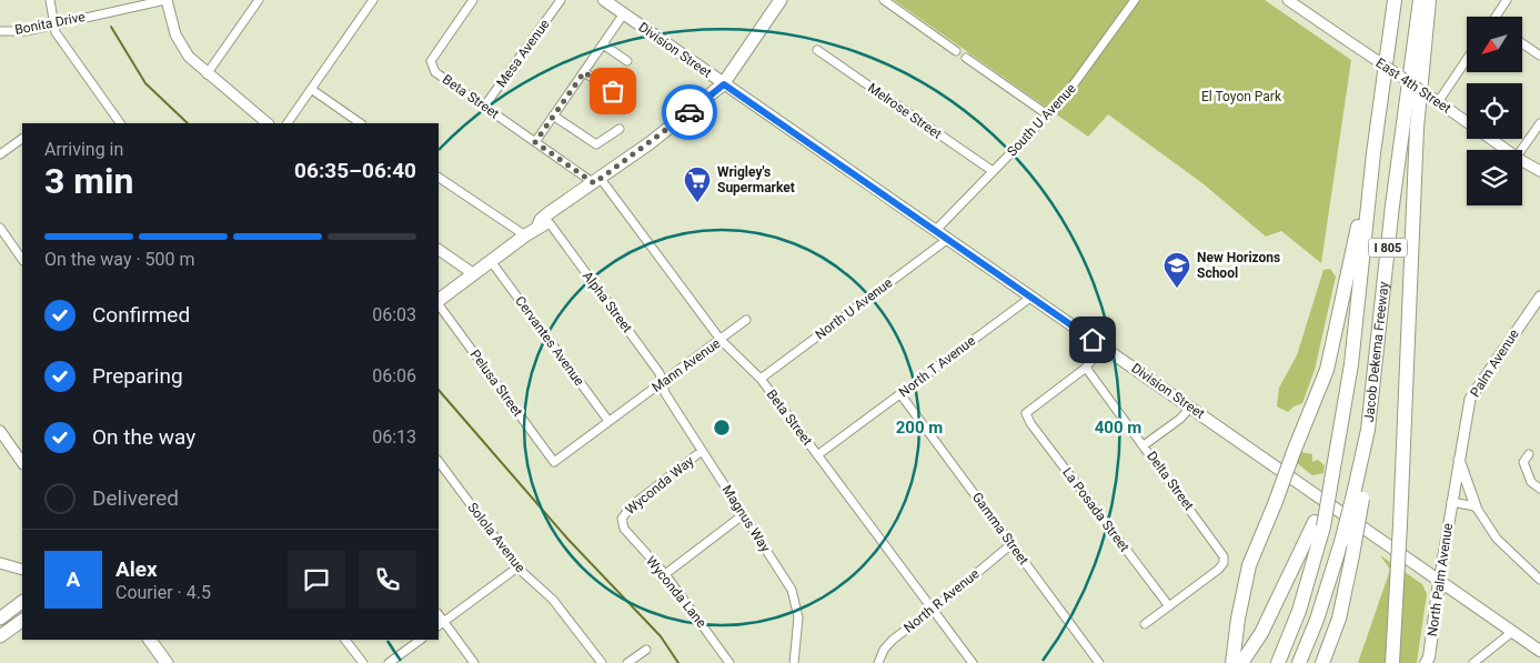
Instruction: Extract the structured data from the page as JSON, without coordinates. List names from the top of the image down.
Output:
{
  "streets": {
    "highway": ["I 805", "Jacob Dekema Freeway"],
    "main road": ["Division Street", "North Palm Avenue"],
    "street": [
      "Bonita Drive",
      "Mesa Avenue",
      "East 4th Street",
      "Beta Street",
      "Melrose Street",
      "South U Avenue",
      "Alpha Street",
      "North U Avenue",
      "Cervantes Avenue",
      "Palm Avenue",
      "Mann Avenue",
      "North T Avenue",
      "Pelusa Street",
      "Delta Street",
      "Wyconda Way",
      "La Posada Street",
      "Magnus Way",
      "Gamma Street",
      "Solola Avenue",
      "Wyconda Lane",
      "North R Avenue"
    ]
  },
  "crossings": [
    ["Division Street", "South U Avenue"],
    ["Division Street", "North U Avenue"],
    ["Division Street", "North T Avenue"],
    ["Division Street", "North Palm Avenue"],
    ["Mesa Avenue", "Beta Street"],
    ["Beta Street", "North U Avenue"],
    ["Beta Street", "Mann Avenue"],
    ["Beta Street", "North T Avenue"],
    ["Beta Street", "North R Avenue"],
    ["Melrose Street", "South U Avenue"],
    ["Alpha Street", "Mann Avenue"],
    ["Alpha Street", "Magnus Way"],
    ["Cervantes Avenue", "Mann Avenue"],
    ["Palm Avenue", "North Palm Avenue"],
    ["Mann Avenue", "Pelusa Street"],
    ["Mann Avenue", "Magnus Way"],
    ["North T Avenue", "Gamma Street"],
    ["Delta Street", "La Posada Street"],
    ["Wyconda Way", "Magnus Way"],
    ["Wyconda Way", "Wyconda Lane"],
    ["Gamma Street", "North R Avenue"]
  ],
  "parks": ["El Toyon Park"],
  "places": {
    "supermarket": ["Wrigley's Supermarket"],
    "school or university": ["New Horizons School"]
  },
  "north": "bottom left",
  "page": {
    "heading": ["3 min", "Arriving in", "06:35–06:40"],
    "panel": ["Alex", "Courier · 4.5"],
    "bar": "On the way · 500 m",
    "list": [
      ["Confirmed", "06:03"],
      ["Preparing", "06:06"],
      ["On the way", "06:13"],
      "Delivered"
    ],
    "round": "A"
  },
  "rings": ["200 m", "400 m"]
}
